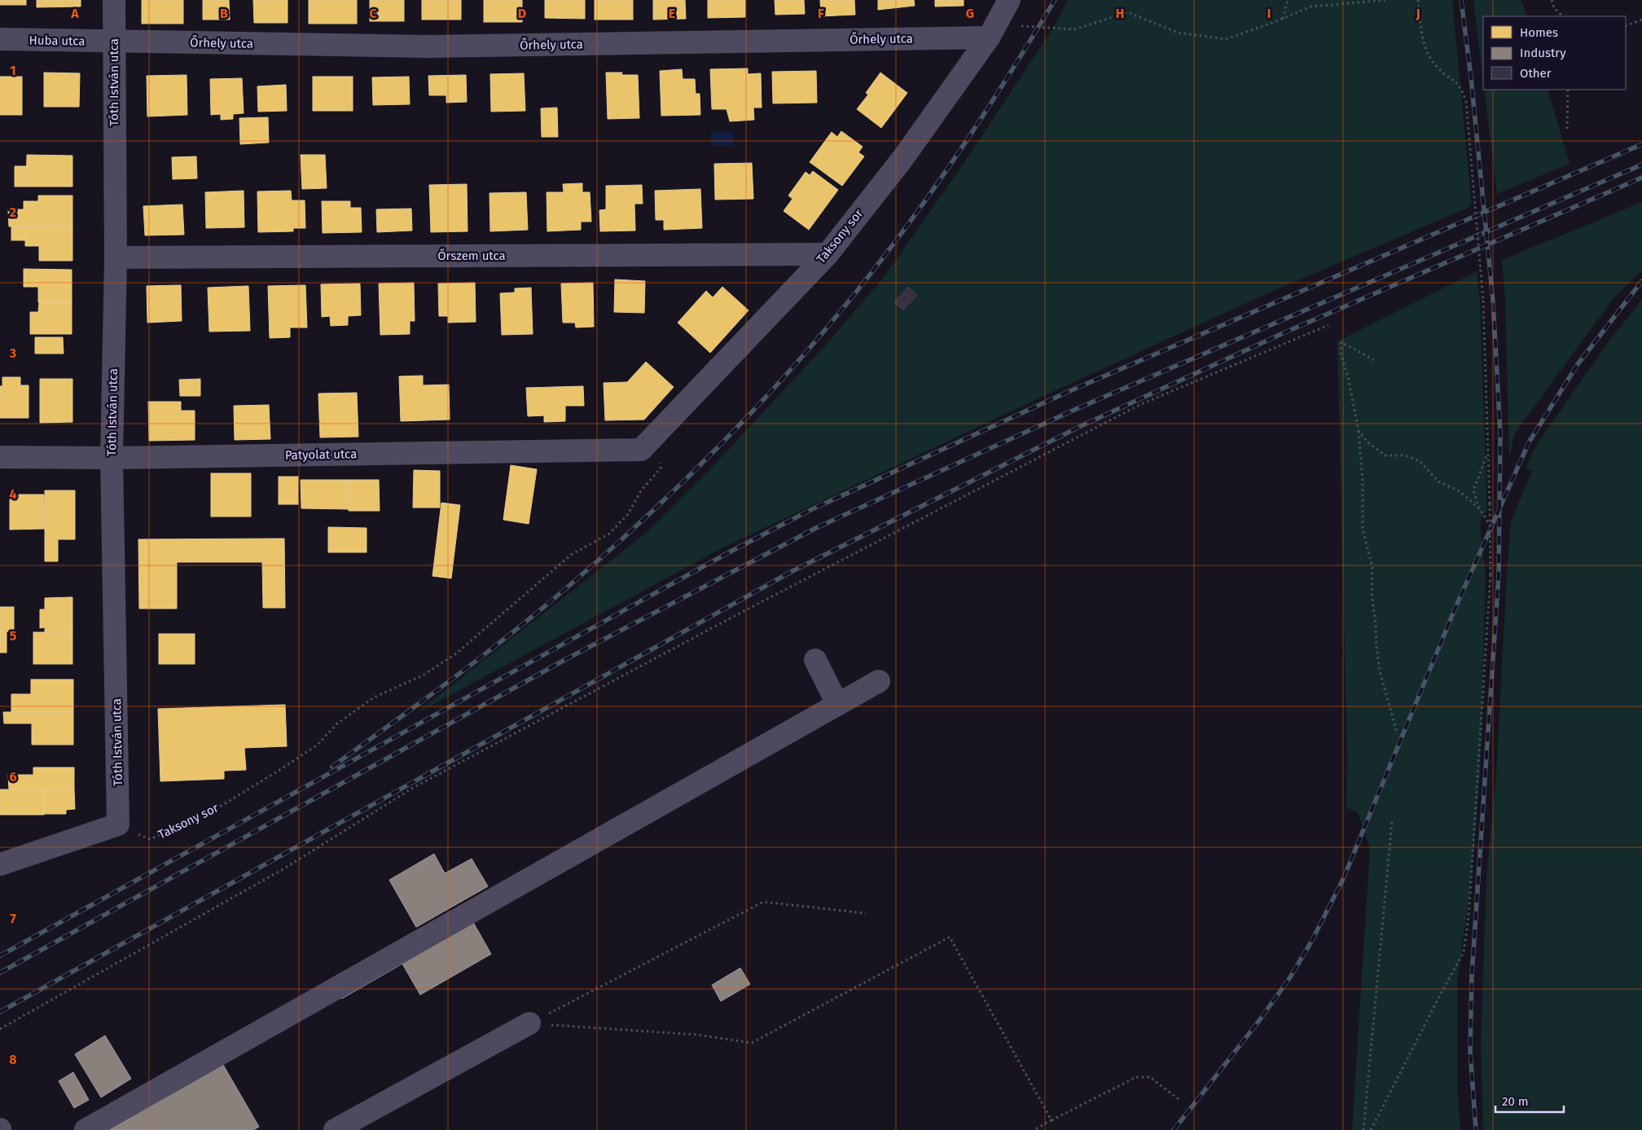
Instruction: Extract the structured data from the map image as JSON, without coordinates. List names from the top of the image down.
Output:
{
  "streets": {
    "street": [
      "Őrhely utca",
      "Huba utca",
      "Tóth István utca",
      "Taksony sor",
      "Őrszem utca",
      "Patyolat utca"
    ]
  },
  "crossings": [
    ["Őrhely utca", "Huba utca"],
    ["Őrhely utca", "Tóth István utca"],
    ["Őrhely utca", "Taksony sor"],
    ["Huba utca", "Tóth István utca"],
    ["Tóth István utca", "Taksony sor"],
    ["Tóth István utca", "Őrszem utca"],
    ["Tóth István utca", "Patyolat utca"],
    ["Taksony sor", "Őrszem utca"],
    ["Taksony sor", "Patyolat utca"]
  ],
  "legend": ["Homes", "Industry", "Other"],
  "scale_bar": "20 m",
  "grid": {
    "columns": [
      "A",
      "B",
      "C",
      "D",
      "E",
      "F",
      "G",
      "H",
      "I",
      "J"
    ],
    "rows": [
      "1",
      "2",
      "3",
      "4",
      "5",
      "6",
      "7",
      "8"
    ]
  }
}
